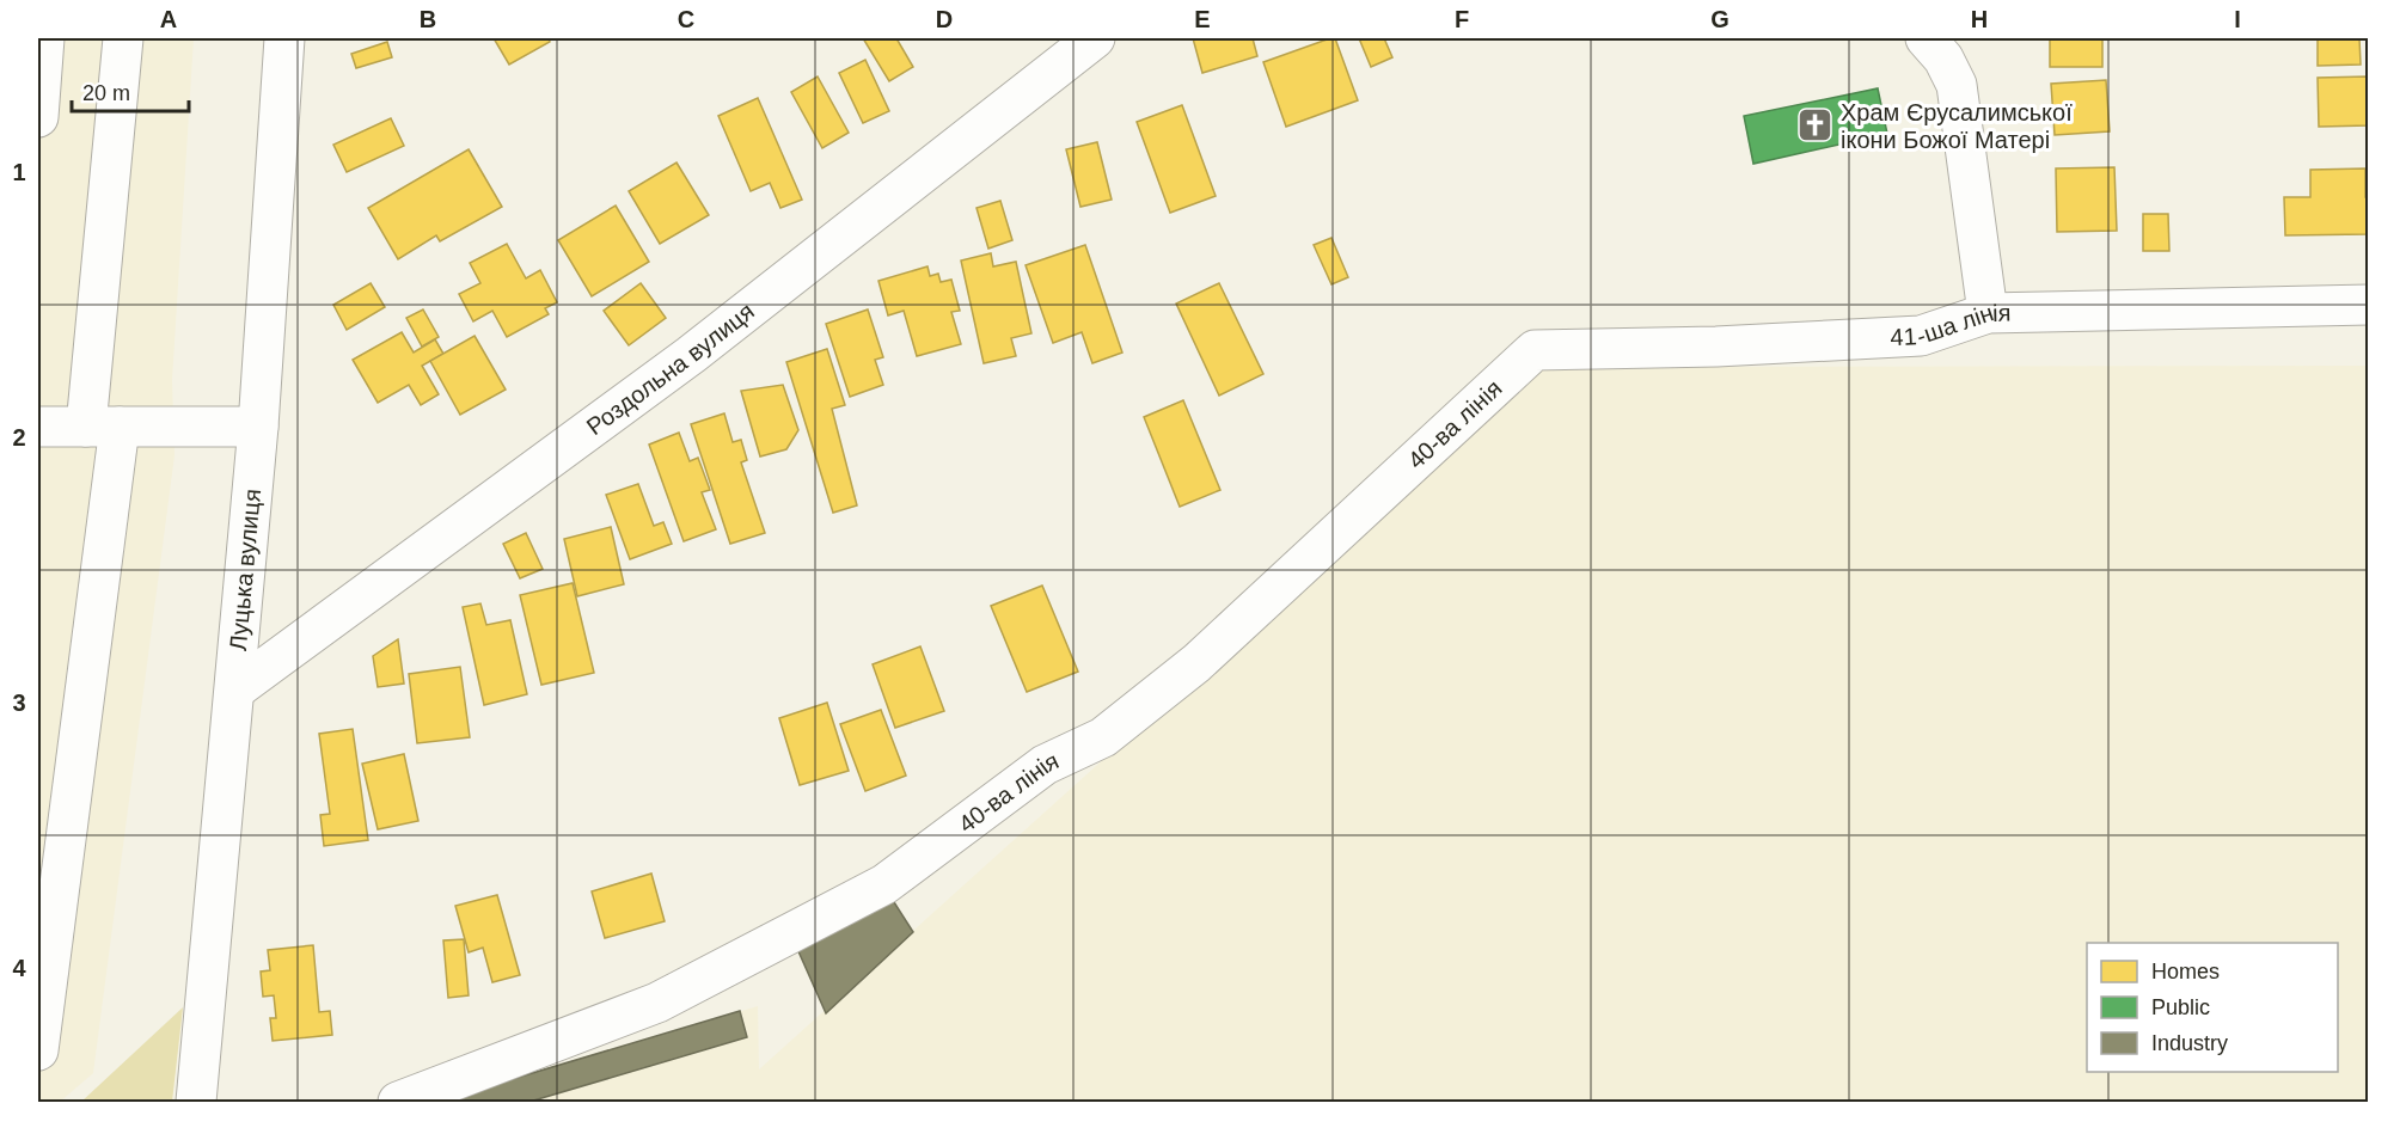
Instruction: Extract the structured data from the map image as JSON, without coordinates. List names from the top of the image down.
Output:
{
  "streets": {
    "street": [
      "41-ша лінія",
      "Роздольна вулиця",
      "40-ва лінія",
      "Луцька вулиця"
    ]
  },
  "crossings": [
    ["41-ша лінія", "40-ва лінія"],
    ["Роздольна вулиця", "Луцька вулиця"]
  ],
  "places": {
    "church": ["Храм Єрусалимської ікони Божої Матері"]
  },
  "legend": ["Homes", "Public", "Industry"],
  "scale_bar": "20 m",
  "grid": {
    "columns": [
      "A",
      "B",
      "C",
      "D",
      "E",
      "F",
      "G",
      "H",
      "I"
    ],
    "rows": [
      "1",
      "2",
      "3",
      "4"
    ]
  }
}
